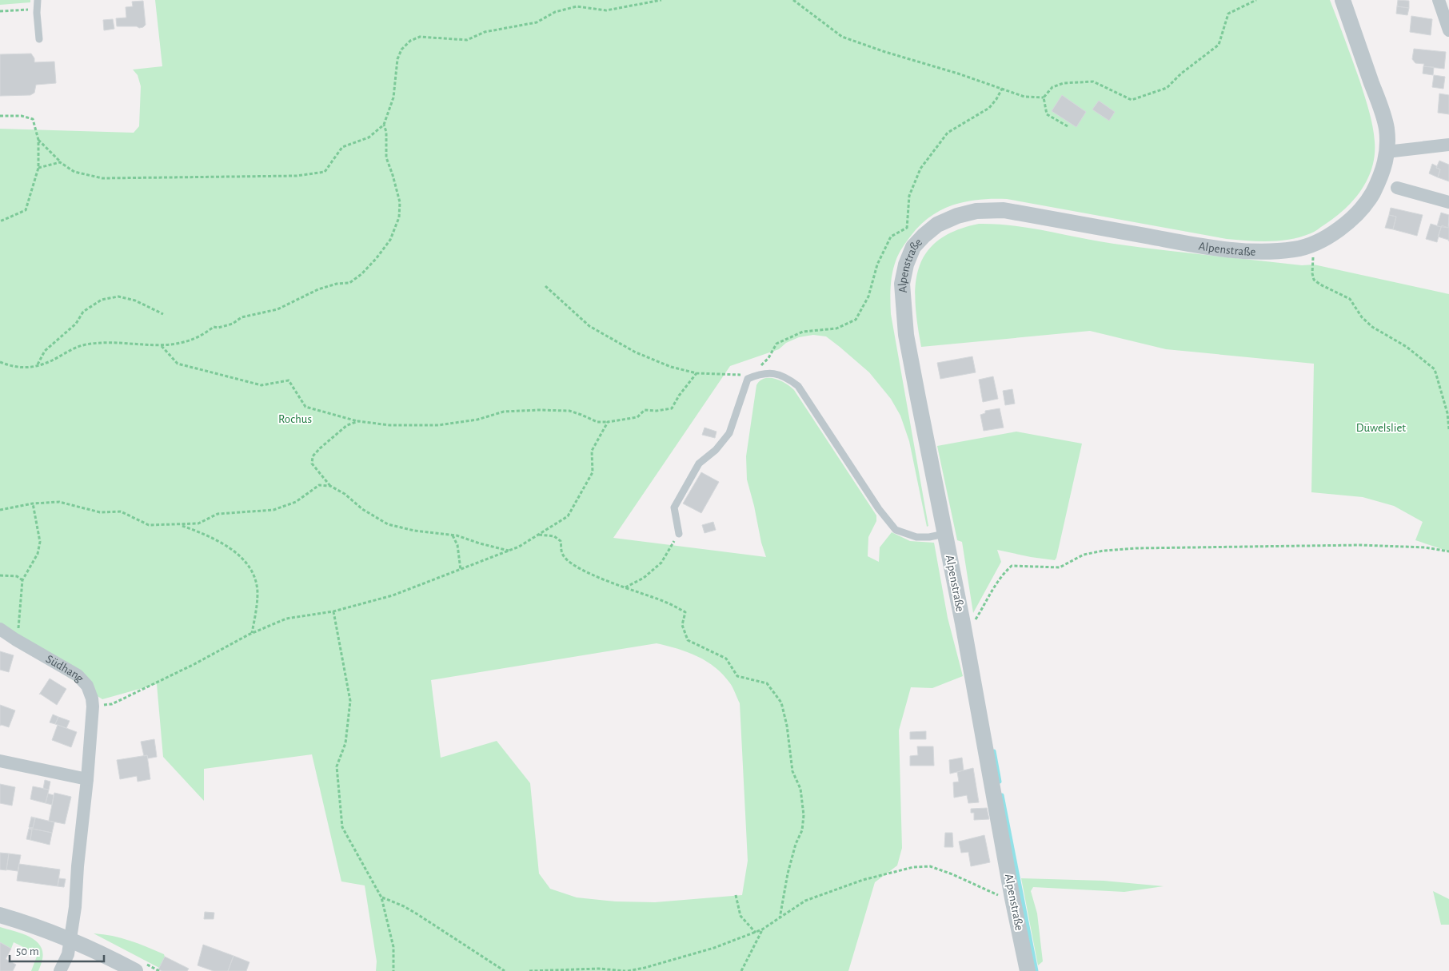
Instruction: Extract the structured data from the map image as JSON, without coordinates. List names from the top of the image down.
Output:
{
  "streets": {
    "street": ["Alpenstraße", "Südhang"]
  },
  "parks": ["Rochus", "Düwelsliet"],
  "scale_bar": "50 m"
}
